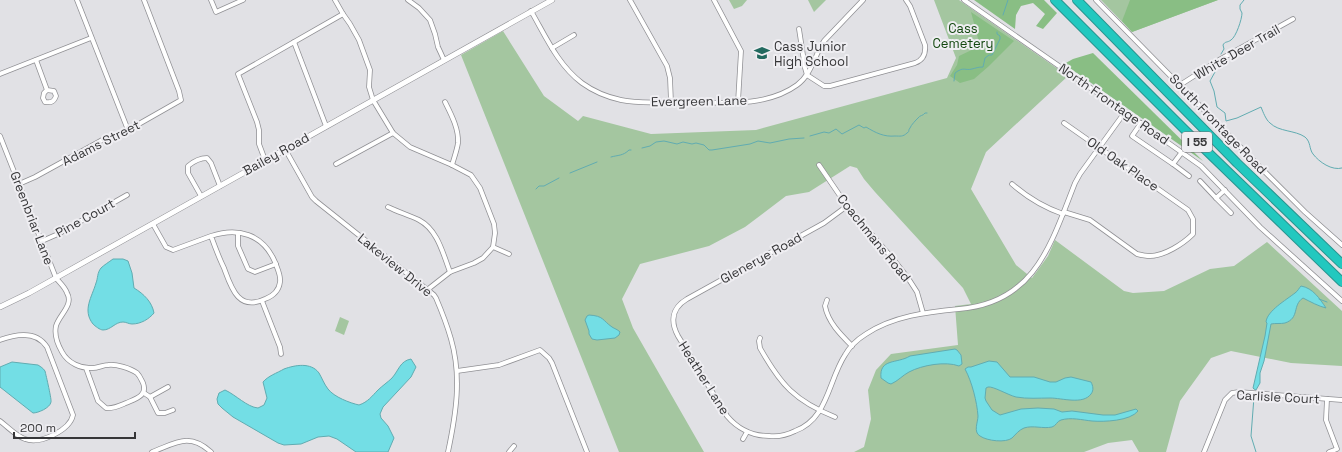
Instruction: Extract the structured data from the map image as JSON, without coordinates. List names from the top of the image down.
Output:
{
  "streets": {
    "highway": ["I 55"],
    "street": [
      "White Deer Trail",
      "Evergreen Lane",
      "North Frontage Road",
      "South Frontage Road",
      "Adams Street",
      "Bailey Road",
      "Old Oak Place",
      "Greenbriar Lane",
      "Pine Court",
      "Coachmans Road",
      "Glenerye Road",
      "Lakeview Drive",
      "Heather Lane",
      "Carlisle Court"
    ]
  },
  "crossings": [
    ["White Deer Trail", "South Frontage Road"],
    ["Evergreen Lane", "Bailey Road"],
    ["Adams Street", "Greenbriar Lane"],
    ["Bailey Road", "Greenbriar Lane"],
    ["Bailey Road", "Lakeview Drive"],
    ["Greenbriar Lane", "Pine Court"],
    ["Coachmans Road", "Glenerye Road"],
    ["Glenerye Road", "Heather Lane"]
  ],
  "parks": ["Cass Cemetery"],
  "places": {
    "school or university": ["Cass Junior High School"]
  },
  "scale_bar": "200 m"
}
